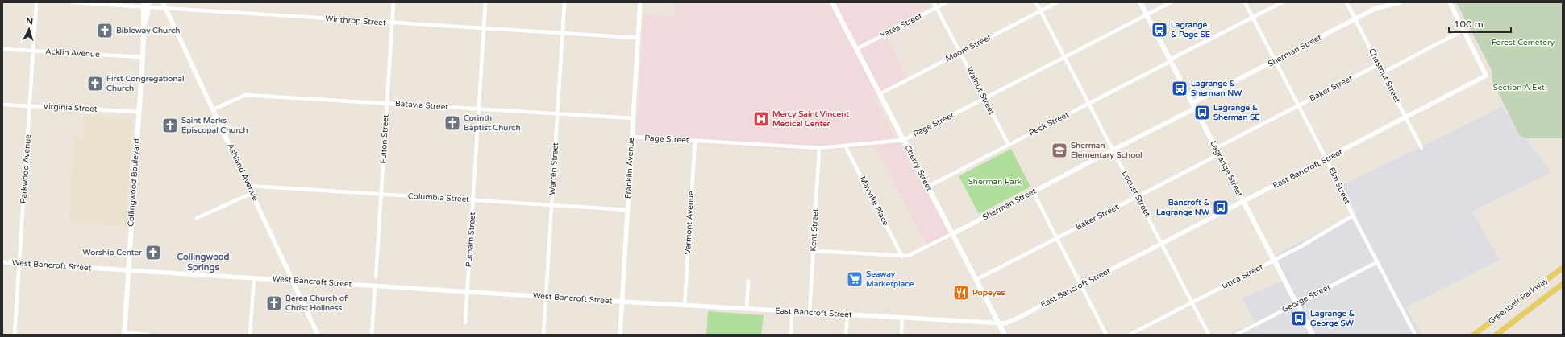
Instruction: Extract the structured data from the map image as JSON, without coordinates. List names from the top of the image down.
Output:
{
  "streets": {
    "main road": [
      "Cherry Street",
      "Lagrange Street",
      "Collingwood Boulevard",
      "Greenbelt Parkway"
    ],
    "street": [
      "Winthrop Street",
      "Yates Street",
      "Moore Street",
      "Sherman Street",
      "Acklin Avenue",
      "Chestnut Street",
      "Baker Street",
      "Walnut Street",
      "Batavia Street",
      "Virginia Street",
      "Peck Street",
      "Page Street",
      "Fulton Street",
      "Franklin Avenue",
      "Parkwood Avenue",
      "Warren Street",
      "East Bancroft Street",
      "Ashland Avenue",
      "Elm Street",
      "Locust Street",
      "Columbia Street",
      "Mayville Place",
      "Vermont Avenue",
      "Kent Street",
      "Putnam Street",
      "West Bancroft Street",
      "Utica Street",
      "George Street"
    ]
  },
  "crossings": [
    ["Winthrop Street", "Fulton Street"],
    ["Winthrop Street", "Franklin Avenue"],
    ["Winthrop Street", "Warren Street"],
    ["Winthrop Street", "Ashland Avenue"],
    ["Winthrop Street", "Collingwood Boulevard"],
    ["Winthrop Street", "Putnam Street"],
    ["Yates Street", "Walnut Street"],
    ["Yates Street", "Cherry Street"],
    ["Moore Street", "Walnut Street"],
    ["Moore Street", "Cherry Street"],
    ["Moore Street", "Locust Street"],
    ["Sherman Street", "Chestnut Street"],
    ["Sherman Street", "Cherry Street"],
    ["Sherman Street", "Lagrange Street"],
    ["Sherman Street", "Elm Street"],
    ["Sherman Street", "Locust Street"],
    ["Sherman Street", "Mayville Place"],
    ["Sherman Street", "Kent Street"],
    ["Acklin Avenue", "Parkwood Avenue"],
    ["Acklin Avenue", "Collingwood Boulevard"],
    ["Chestnut Street", "Baker Street"],
    ["Chestnut Street", "East Bancroft Street"],
    ["Baker Street", "Cherry Street"],
    ["Baker Street", "Lagrange Street"],
    ["Baker Street", "Elm Street"],
    ["Baker Street", "Locust Street"],
    ["Walnut Street", "Peck Street"],
    ["Walnut Street", "Page Street"],
    ["Batavia Street", "Fulton Street"],
    ["Batavia Street", "Franklin Avenue"],
    ["Batavia Street", "Warren Street"],
    ["Batavia Street", "Ashland Avenue"],
    ["Batavia Street", "Putnam Street"],
    ["Virginia Street", "Parkwood Avenue"],
    ["Virginia Street", "Collingwood Boulevard"],
    ["Peck Street", "Cherry Street"],
    ["Peck Street", "Lagrange Street"],
    ["Peck Street", "Elm Street"],
    ["Peck Street", "Locust Street"],
    ["Page Street", "Franklin Avenue"],
    ["Page Street", "Cherry Street"],
    ["Page Street", "Lagrange Street"],
    ["Page Street", "Locust Street"],
    ["Page Street", "Mayville Place"],
    ["Page Street", "Vermont Avenue"],
    ["Page Street", "Kent Street"],
    ["Fulton Street", "Columbia Street"],
    ["Franklin Avenue", "East Bancroft Street"],
    ["Franklin Avenue", "Columbia Street"],
    ["Franklin Avenue", "West Bancroft Street"],
    ["Cherry Street", "East Bancroft Street"],
    ["Parkwood Avenue", "West Bancroft Street"],
    ["Warren Street", "Columbia Street"],
    ["Warren Street", "West Bancroft Street"],
    ["Lagrange Street", "East Bancroft Street"],
    ["Lagrange Street", "Utica Street"],
    ["Lagrange Street", "George Street"],
    ["East Bancroft Street", "Elm Street"],
    ["East Bancroft Street", "Locust Street"],
    ["East Bancroft Street", "Vermont Avenue"],
    ["East Bancroft Street", "Kent Street"],
    ["East Bancroft Street", "West Bancroft Street"],
    ["Ashland Avenue", "Columbia Street"],
    ["Ashland Avenue", "West Bancroft Street"],
    ["Collingwood Boulevard", "West Bancroft Street"],
    ["Elm Street", "Utica Street"],
    ["Elm Street", "George Street"],
    ["Locust Street", "Utica Street"],
    ["Columbia Street", "Putnam Street"],
    ["Putnam Street", "West Bancroft Street"]
  ],
  "districts": ["Collingwood Springs"],
  "parks": ["Forest Cemetery", "Section A Ext.", "Sherman Park"],
  "places": {
    "bus stop": [
      "Lagrange & Page SE",
      "Lagrange & Sherman NW",
      "Lagrange & Sherman SE",
      "Bancroft & Lagrange NW",
      "Lagrange & George SW"
    ],
    "church": [
      "Bibleway Church",
      "First Congregational Church",
      "Corinth Baptist Church",
      "Saint Marks Episcopal Church",
      "Worship Center",
      "Berea Church of Christ Holiness"
    ],
    "hospital": ["Mercy Saint Vincent Medical Center"],
    "school or university": ["Sherman Elementary School"],
    "supermarket": ["Seaway Marketplace"],
    "restaurant": ["Popeyes"]
  },
  "scale_bar": "100 m",
  "north": "top"
}
